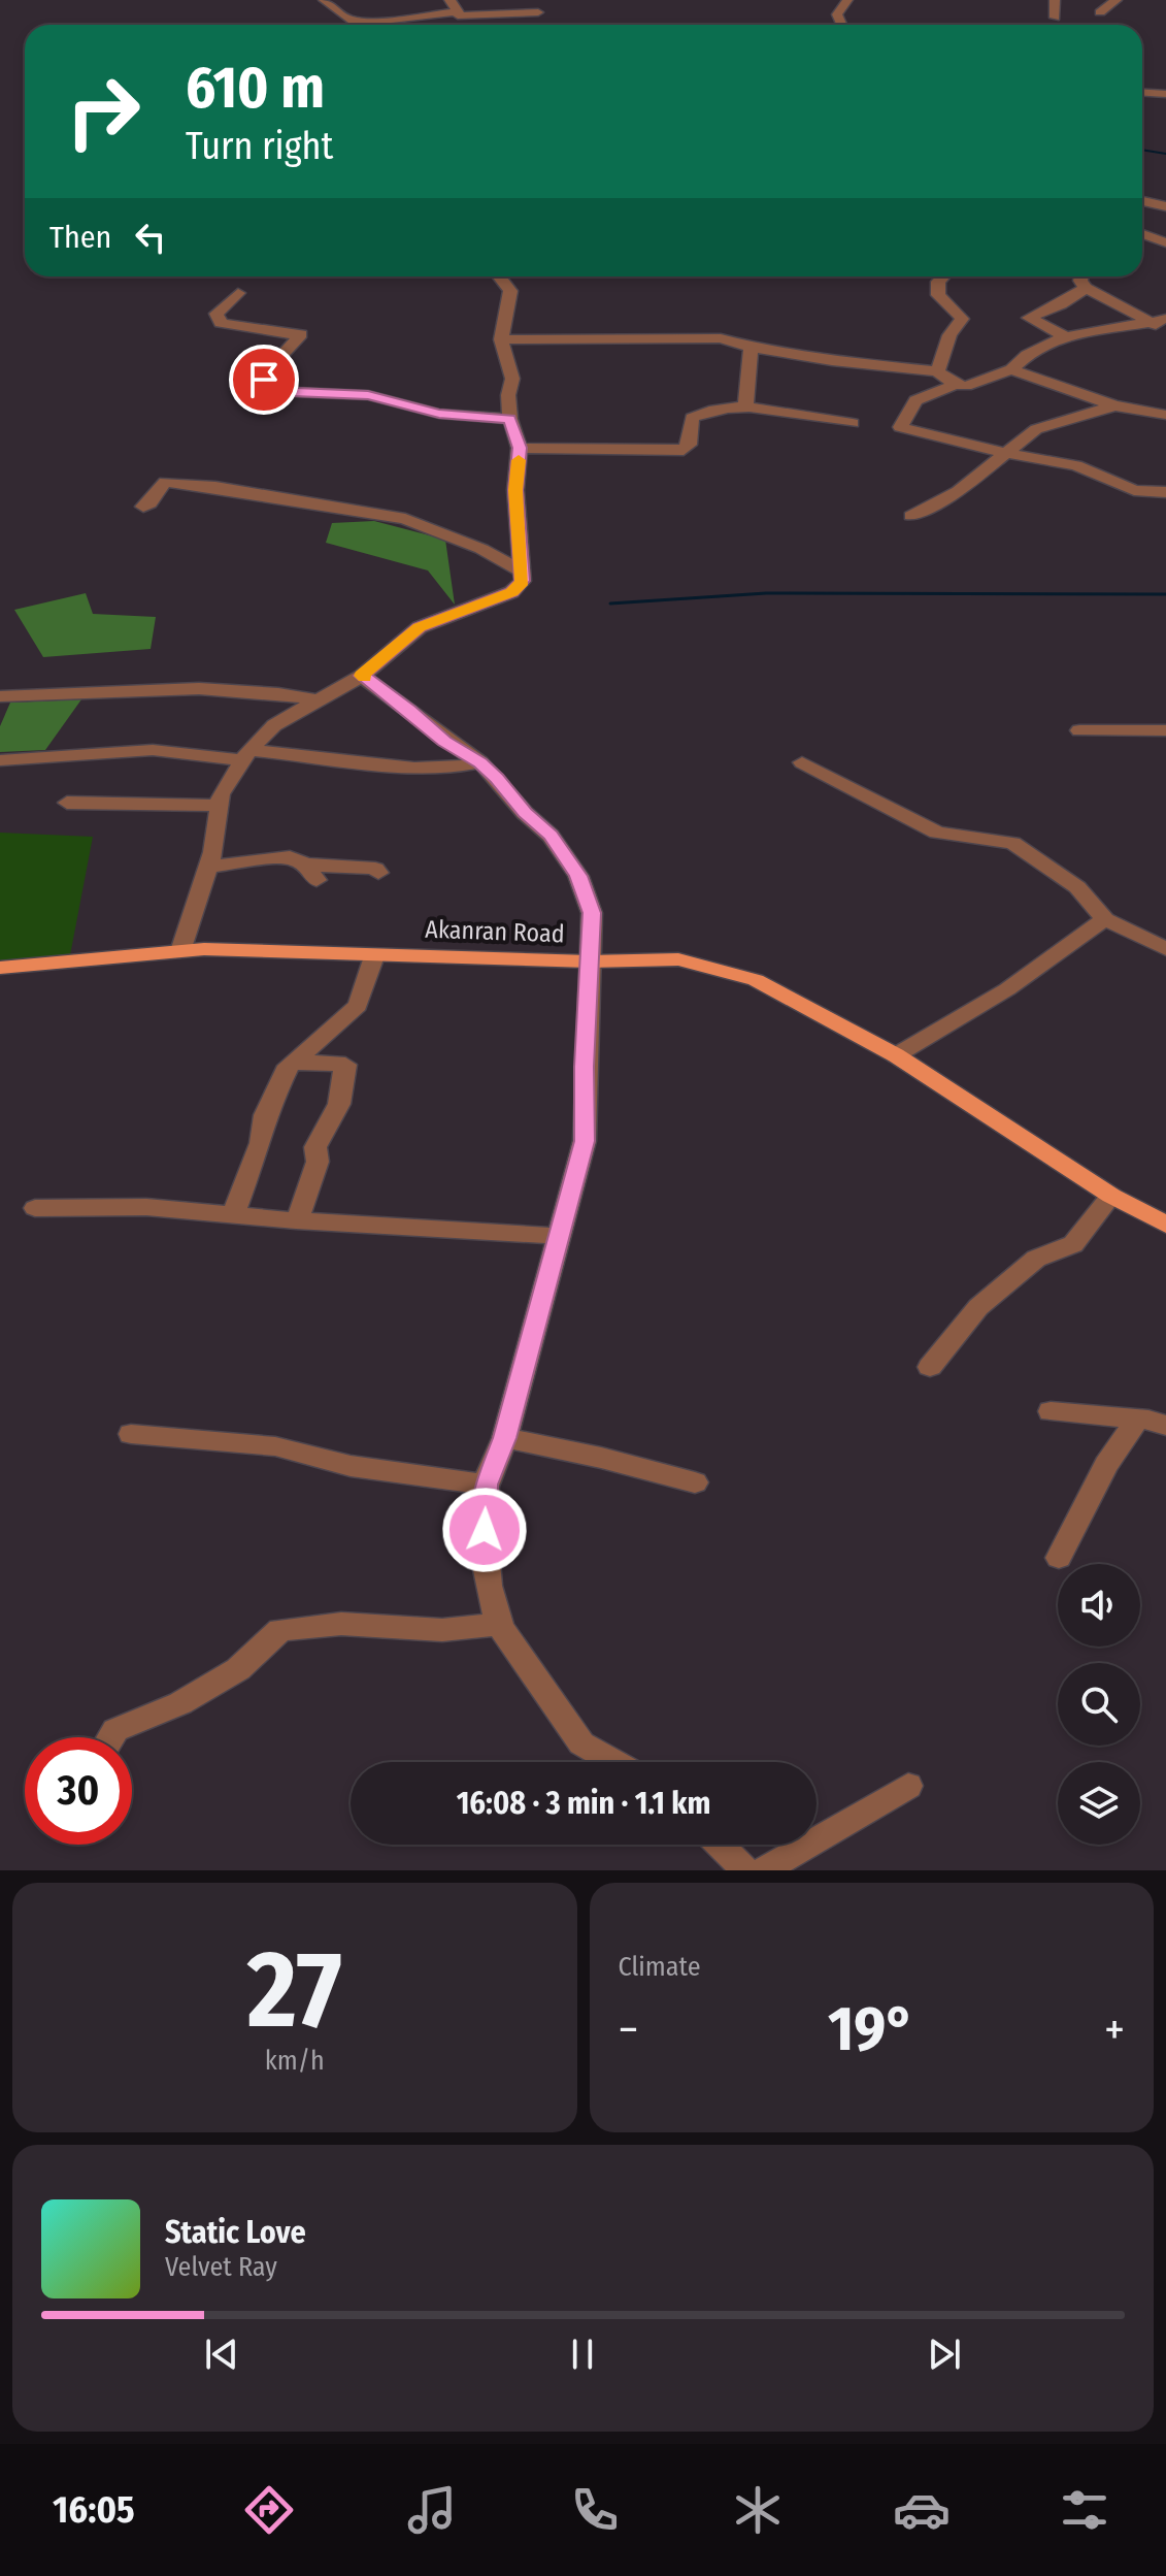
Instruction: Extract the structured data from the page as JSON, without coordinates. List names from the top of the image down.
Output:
{
  "streets": {
    "main road": ["Akanran Road"]
  },
  "page": {
    "turn": ["610 m", "Turn right"],
    "then": "Then",
    "limit": "30",
    "trip": "16:08 · 3 min · 1.1 km",
    "tile": [
      ["27", "km/h"],
      "Climate"
    ],
    "heat": ["−", "19°", "+"],
    "song": ["Static Love", "Velvet Ray"],
    "tabs": "16:05"
  }
}
